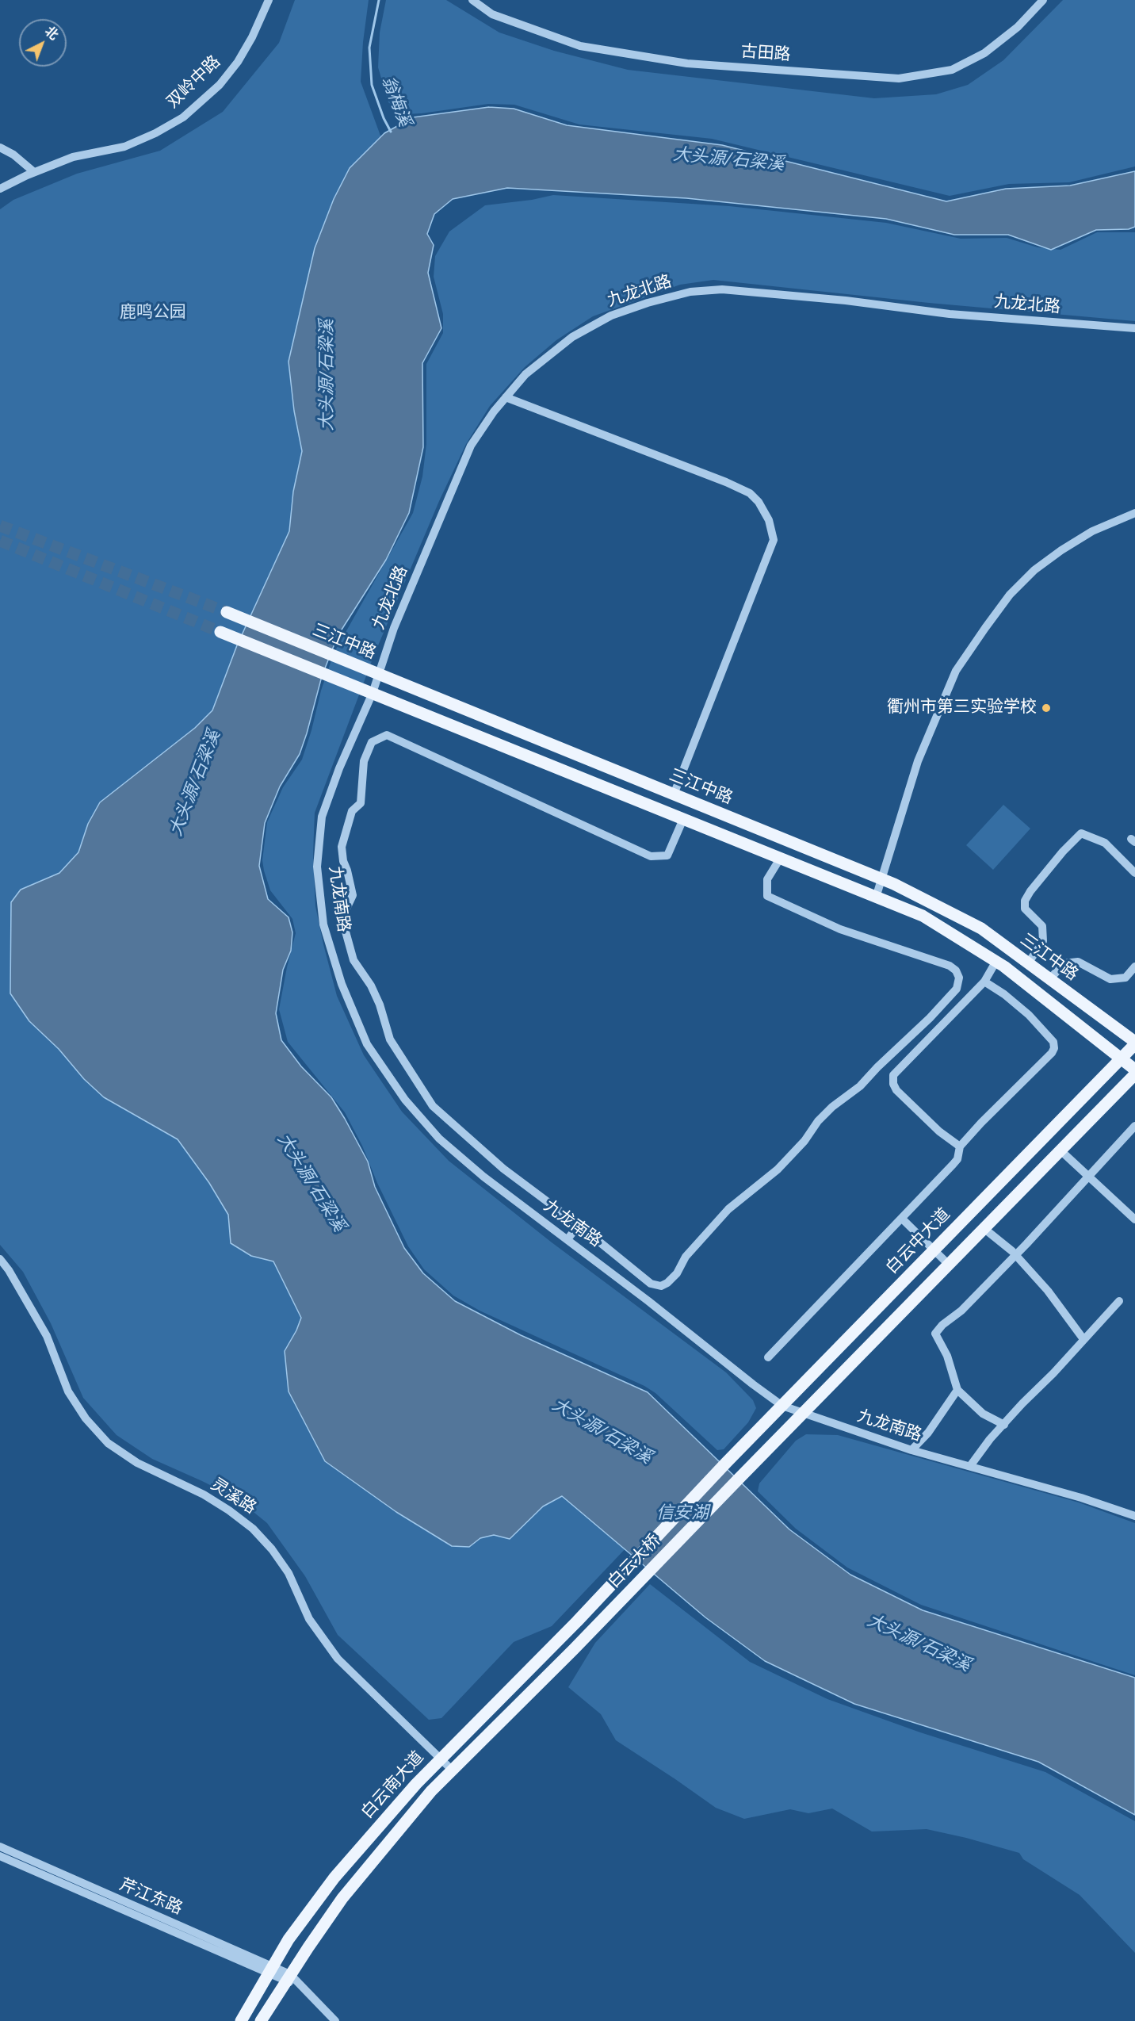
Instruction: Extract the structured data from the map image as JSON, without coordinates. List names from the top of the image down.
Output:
{
  "streets": {
    "main road": [
      "三江中路",
      "白云中大道",
      "白云大桥",
      "白云南大道"
    ],
    "street": [
      "古田路",
      "双岭中路",
      "九龙北路",
      "九龙南路",
      "灵溪路",
      "芹江东路"
    ]
  },
  "crossings": [
    ["九龙北路", "三江中路"],
    ["九龙北路", "九龙南路"],
    ["三江中路", "九龙南路"],
    ["三江中路", "白云中大道"],
    ["九龙南路", "白云中大道"],
    ["九龙南路", "白云大桥"],
    ["白云中大道", "白云大桥"],
    ["灵溪路", "白云南大道"],
    ["白云大桥", "白云南大道"],
    ["白云南大道", "芹江东路"]
  ],
  "water": ["翁梅溪", "大头源/石梁溪", "信安湖"],
  "parks": ["鹿鸣公园"],
  "places": ["衢州市第三实验学校"],
  "north": "top right"
}
